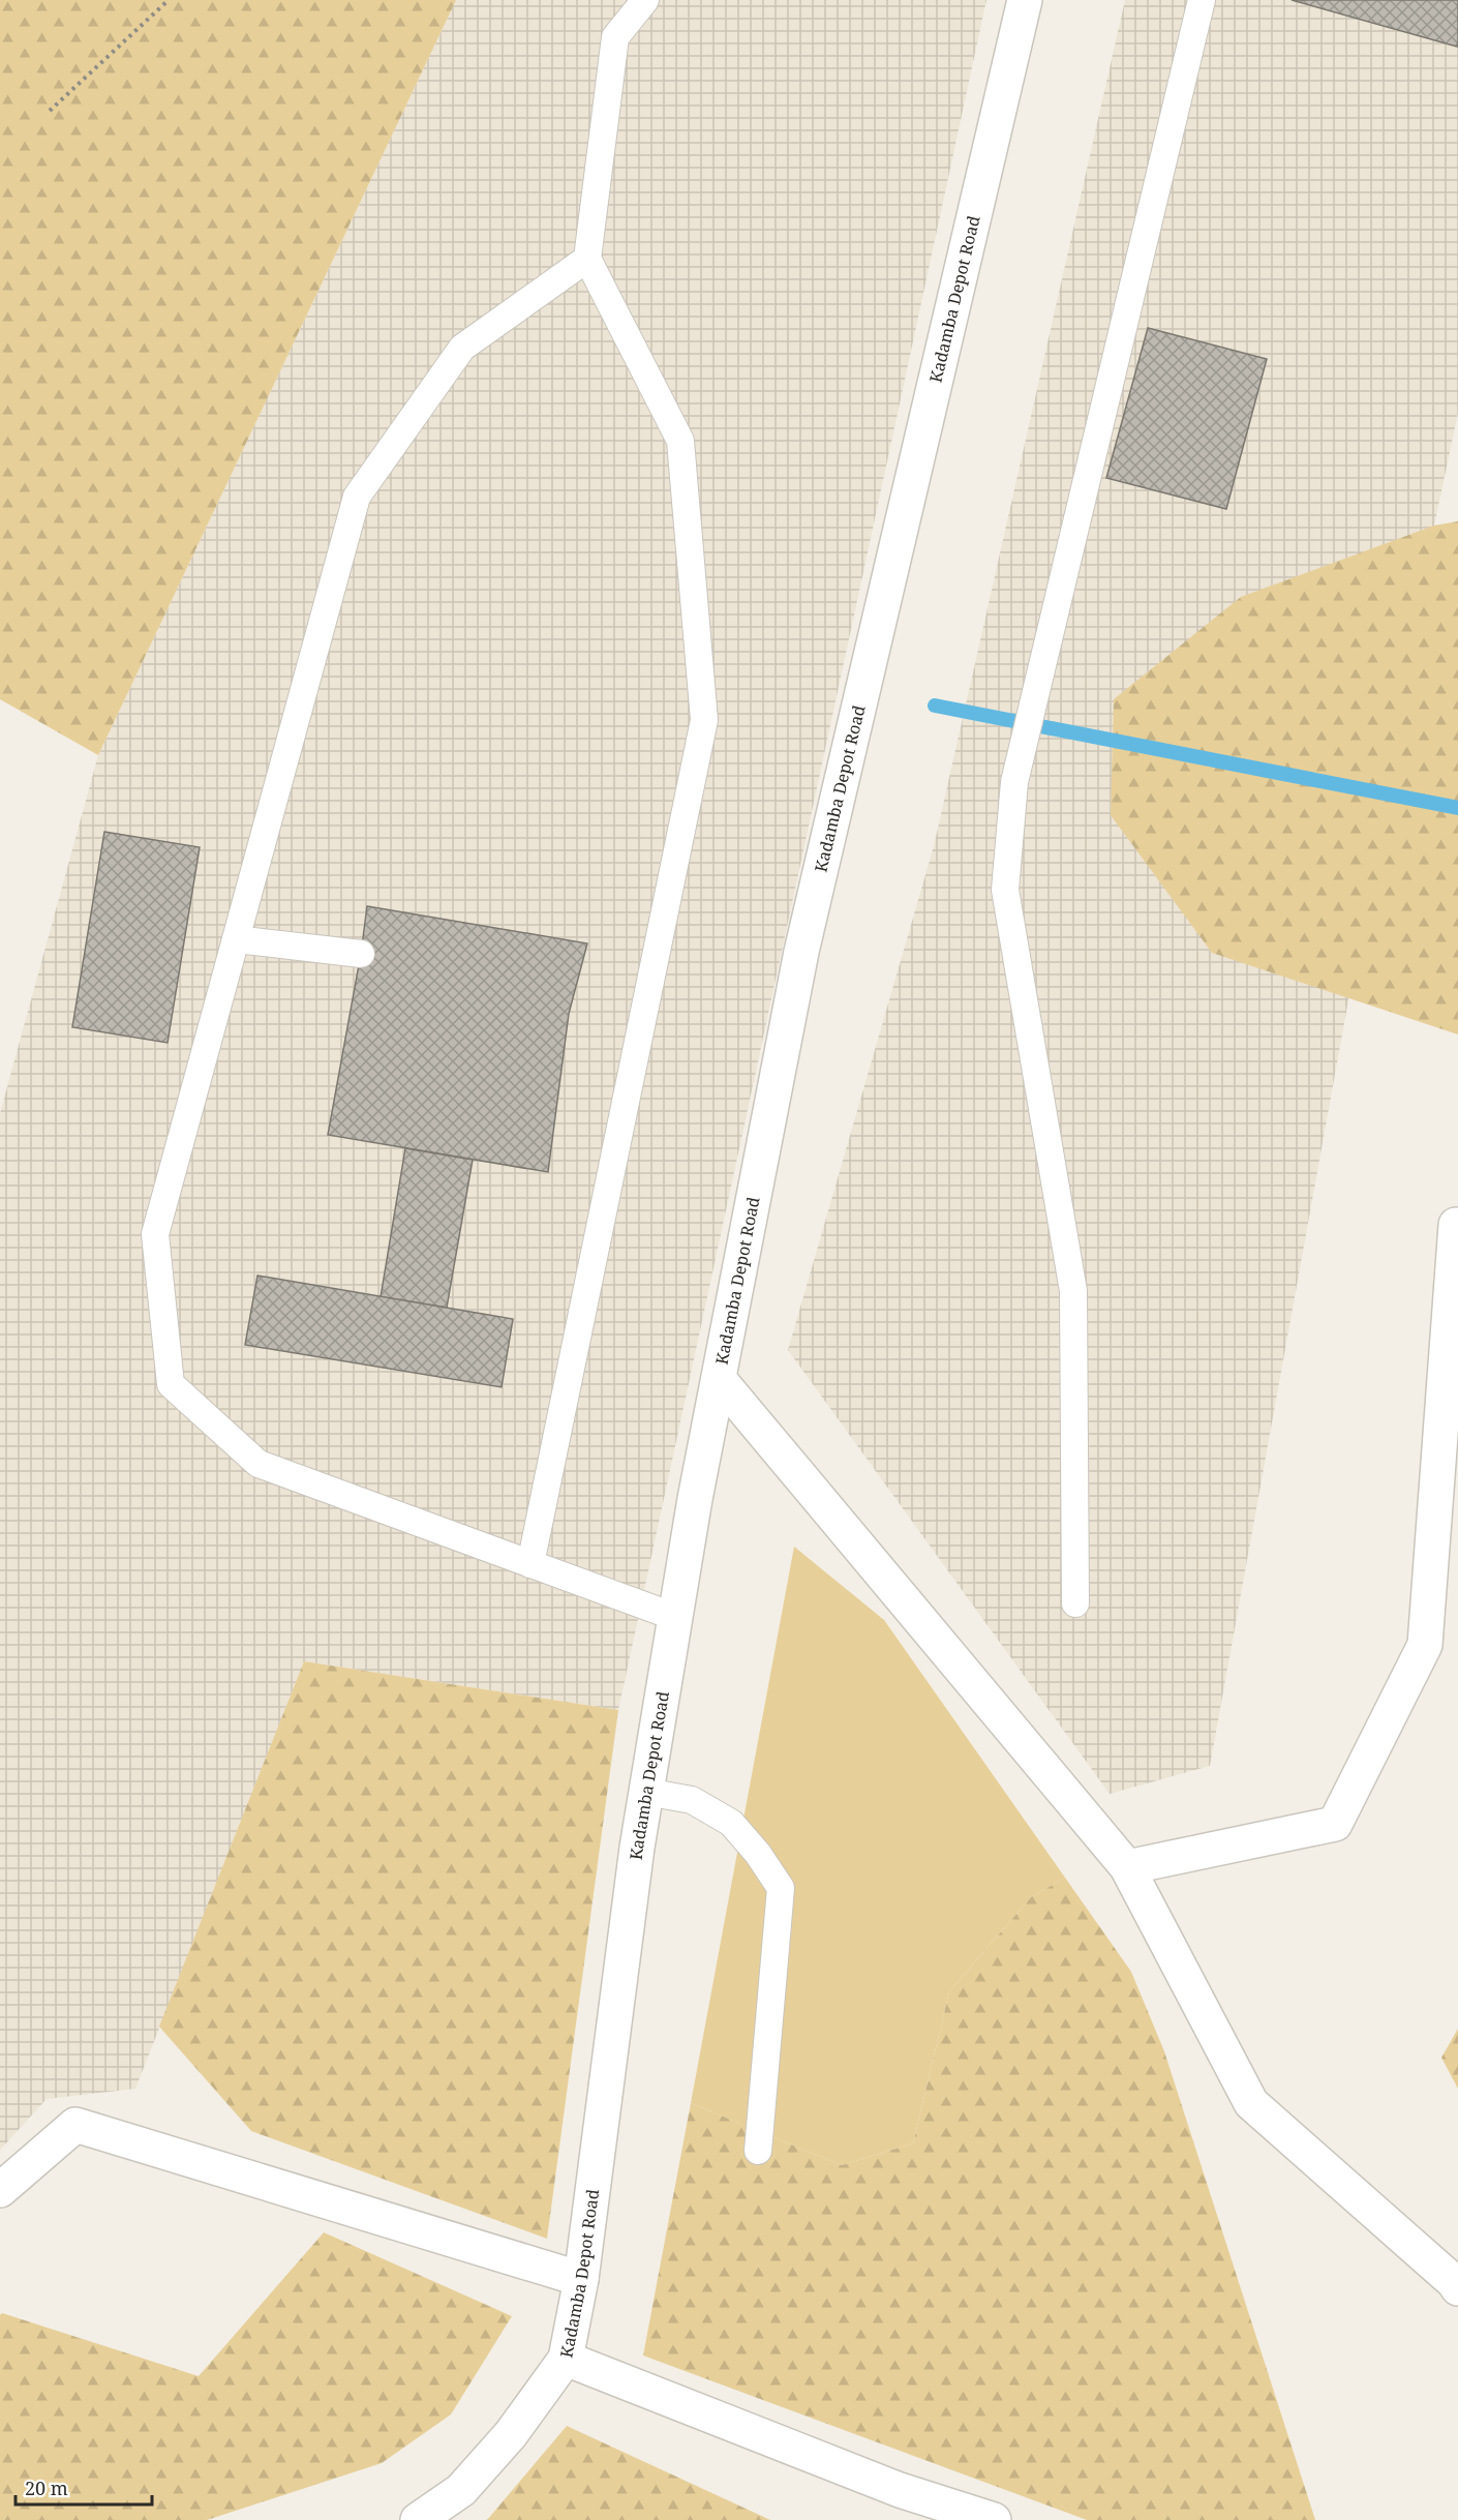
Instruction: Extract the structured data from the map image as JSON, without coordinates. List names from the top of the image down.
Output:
{
  "streets": {
    "street": ["Kadamba Depot Road"]
  },
  "scale_bar": "20 m"
}
